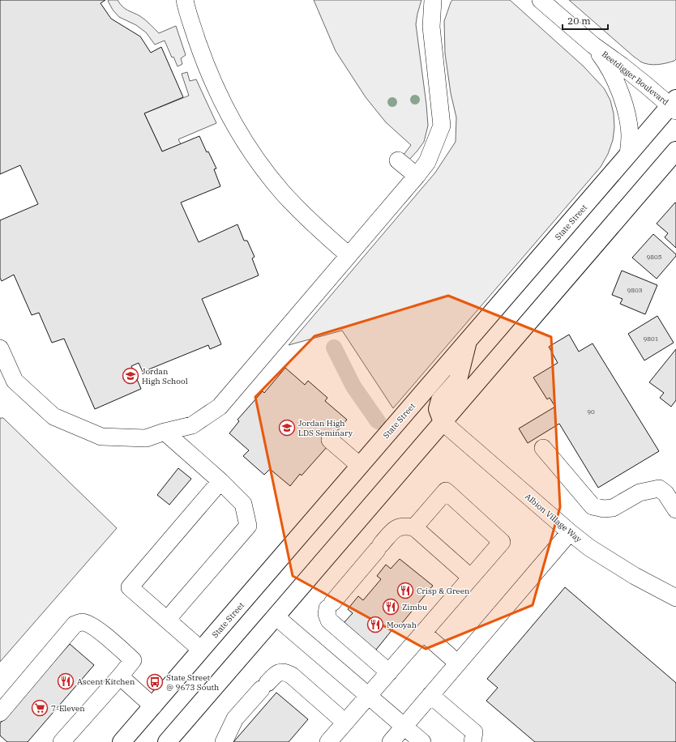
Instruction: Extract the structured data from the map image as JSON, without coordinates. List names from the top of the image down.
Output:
{
  "streets": {
    "main road": ["State Street"],
    "street": ["Beetdigger Boulevard", "Albion Village Way"]
  },
  "crossings": [
    ["Beetdigger Boulevard", "State Street"]
  ],
  "places": {
    "school or university": ["Jordan High School", "Jordan High LDS Seminary"],
    "restaurant": [
      "Crisp & Green",
      "Zimbu",
      "Mooyah",
      "Ascent Kitchen"
    ],
    "bus stop": ["State Street @ 9673 South"],
    "supermarket": ["7-Eleven"]
  },
  "house_numbers": [
    "9805",
    "9803",
    "9801",
    "90"
  ],
  "scale_bar": "20 m"
}
